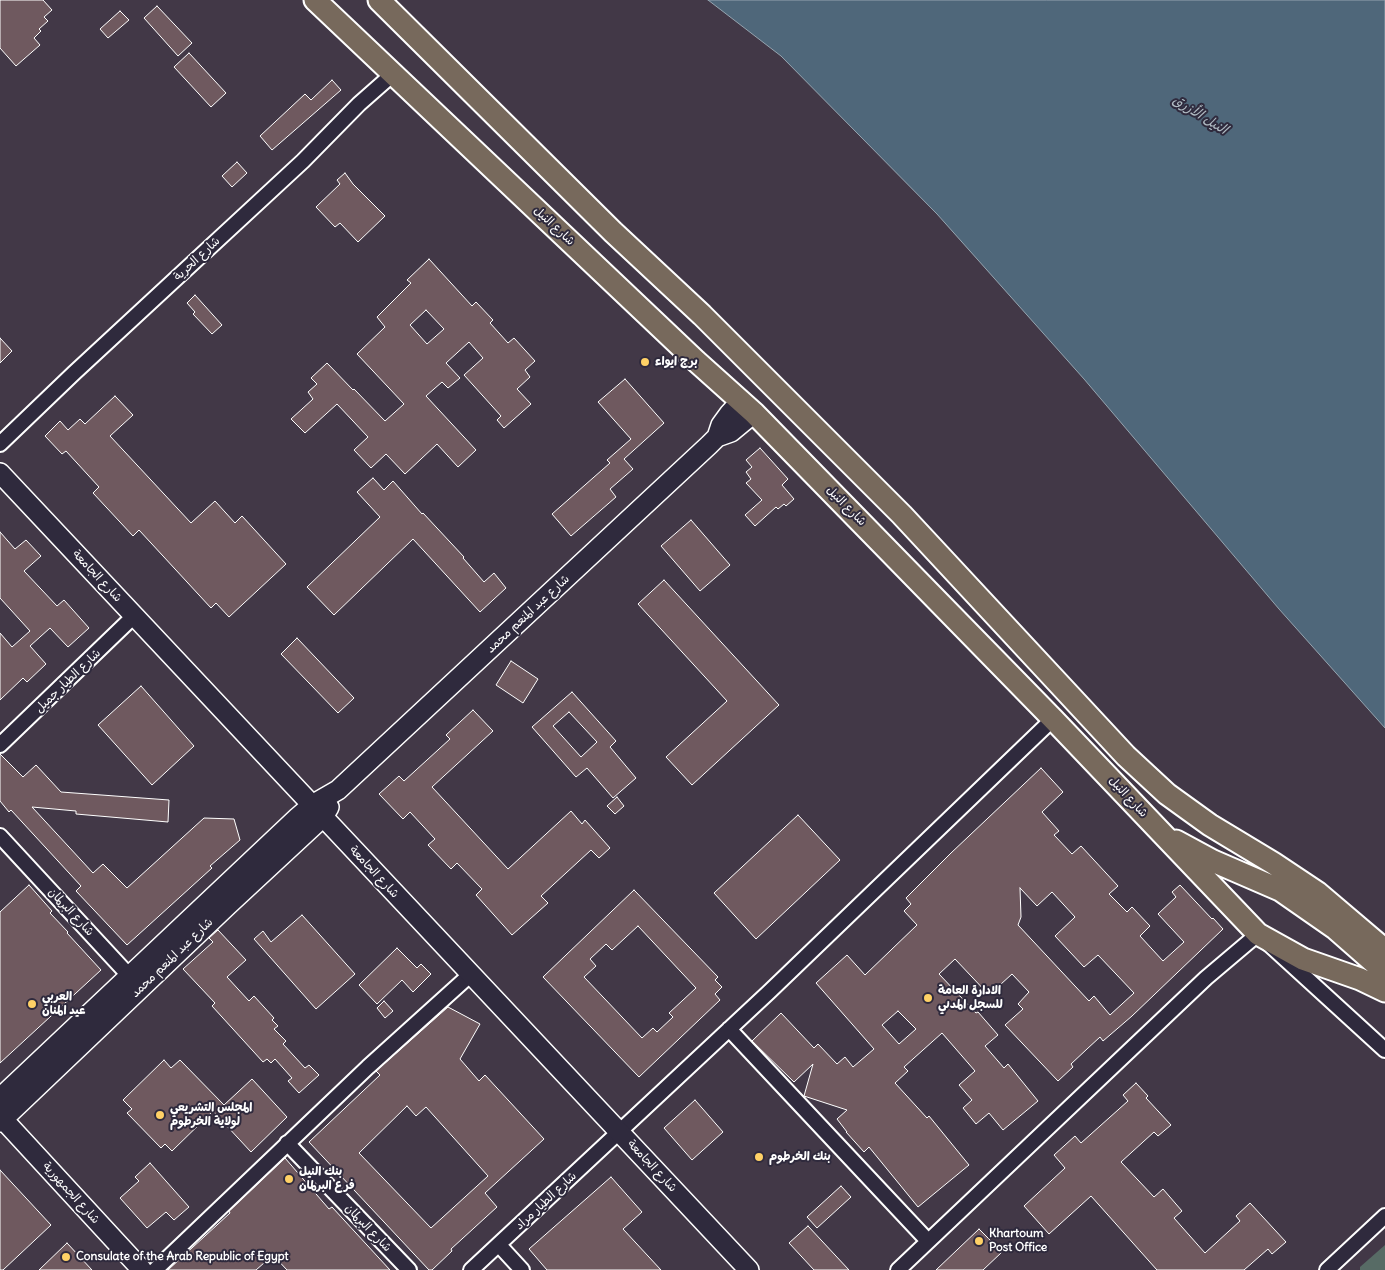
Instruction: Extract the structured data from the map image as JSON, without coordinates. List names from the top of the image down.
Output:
{
  "streets": {
    "main road": [
      "شارع النيل",
      "شارع الجامعة",
      "شارع عبد المنعم محمد",
      "شارع الجمهورية"
    ],
    "street": [
      "شارع الحرية",
      "شارع الطيار جميل",
      "شارع البرلمان",
      "شارع الطيار مراد"
    ]
  },
  "crossings": [
    ["شارع النيل", "شارع الحرية"],
    ["شارع النيل", "شارع عبد المنعم محمد"],
    ["شارع النيل", "شارع الطيار مراد"],
    ["شارع الجامعة", "شارع عبد المنعم محمد"],
    ["شارع الجامعة", "شارع الطيار جميل"],
    ["شارع الجامعة", "شارع الطيار مراد"],
    ["شارع عبد المنعم محمد", "شارع البرلمان"],
    ["شارع عبد المنعم محمد", "شارع الجمهورية"]
  ],
  "water": ["النيل الأزرق"],
  "places": [
    "برج ايواء",
    "الادارة العامة للسجل المدني",
    "العربي عيد المنان",
    "المجلس التشريعي لولاية الخرطوم",
    "بنك الخرطوم",
    "بنك النيل فرع البرلمان",
    "Khartoum Post Office",
    "Consulate of the Arab Republic of Egypt"
  ]
}
